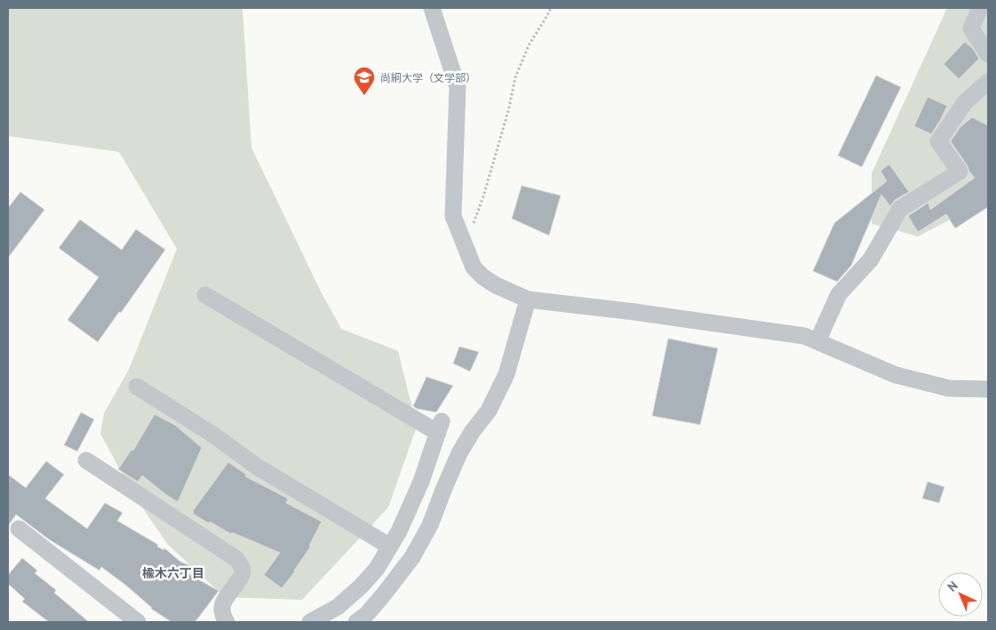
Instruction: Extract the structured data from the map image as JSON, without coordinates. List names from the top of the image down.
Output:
{
  "districts": ["楡木六丁目"],
  "places": {
    "school or university": ["尚絅大学（文学部）"]
  },
  "north": "top left"
}
